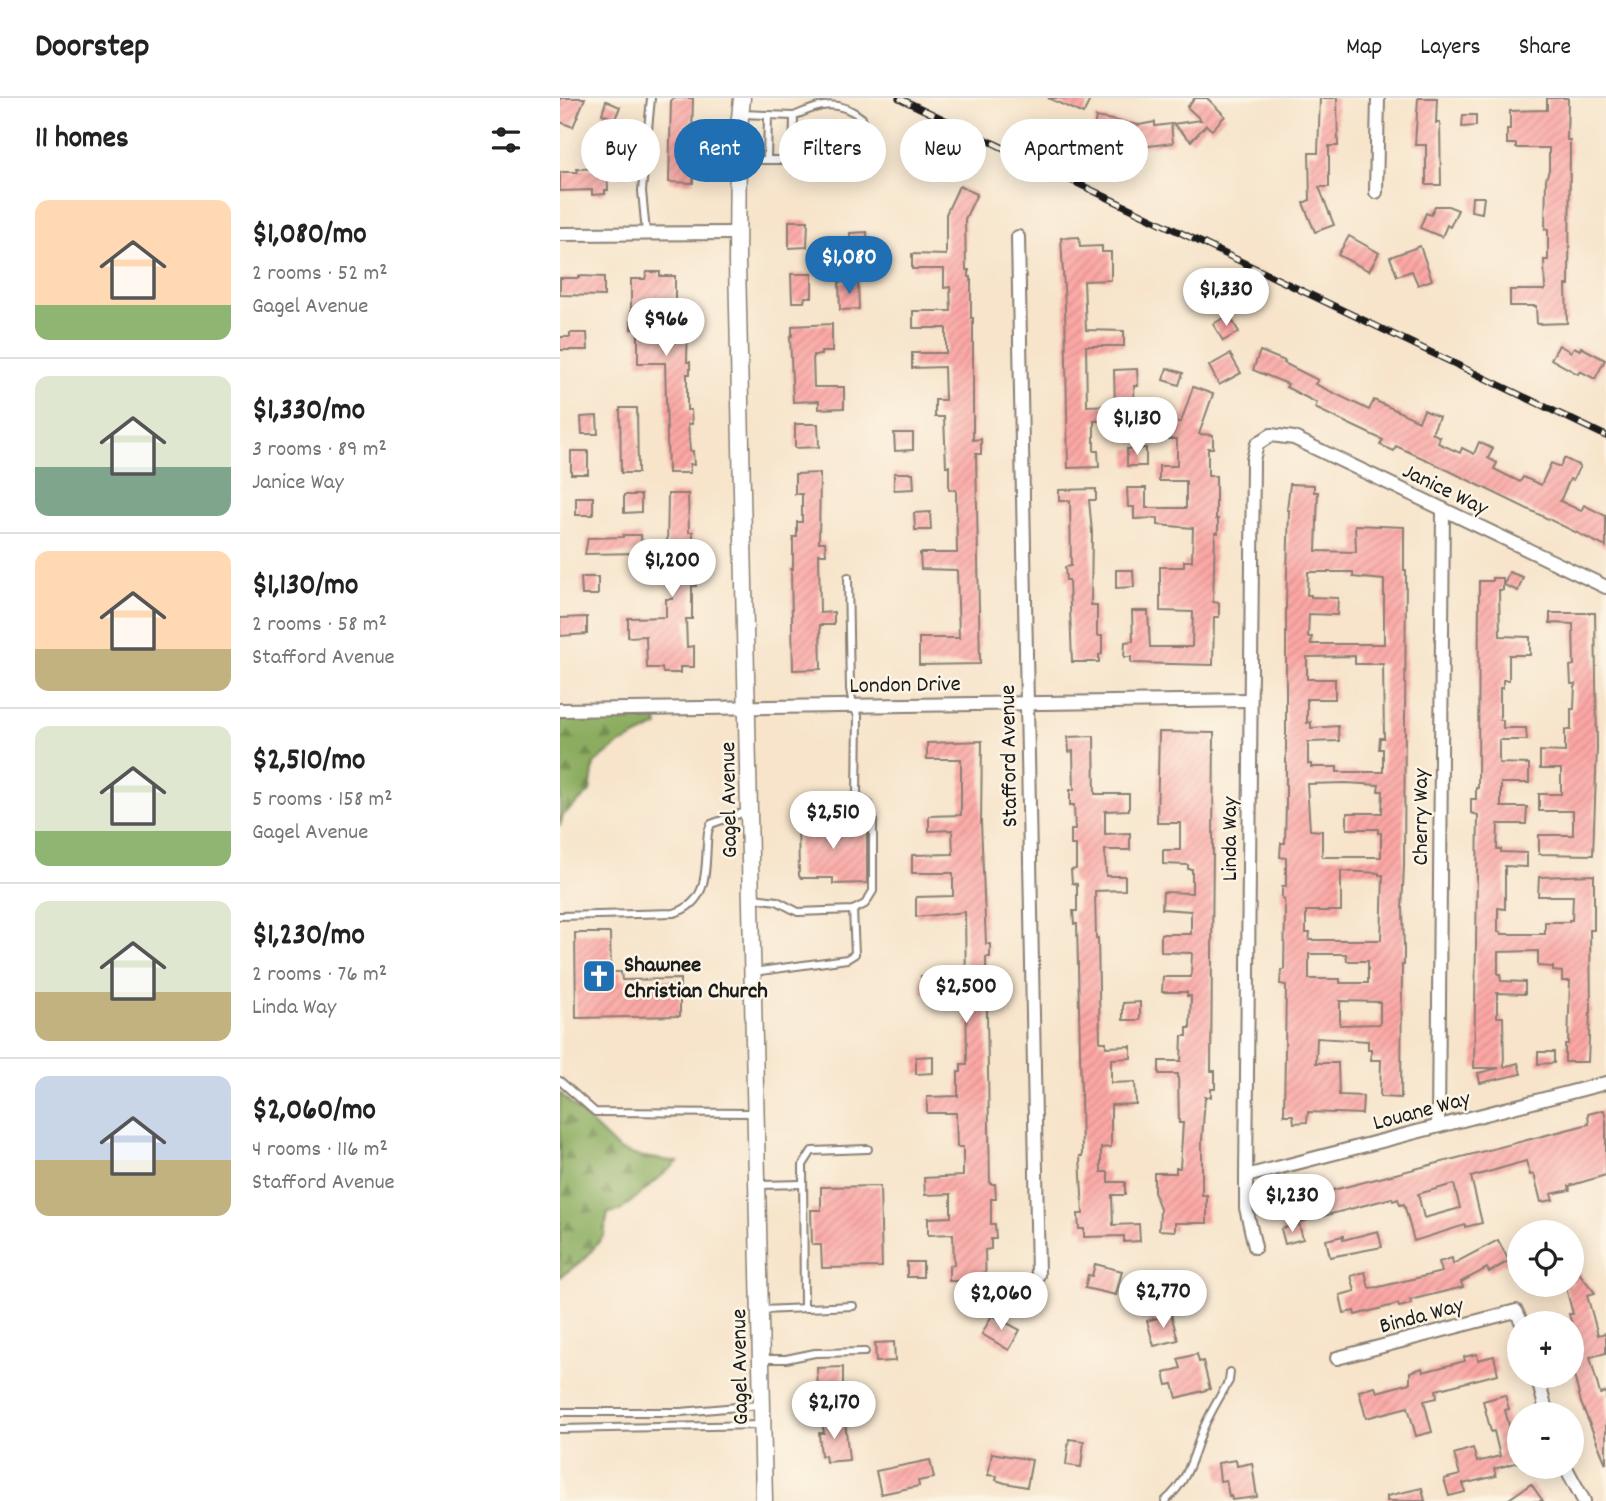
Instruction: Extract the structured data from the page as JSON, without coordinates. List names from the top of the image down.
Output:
{
  "streets": {
    "street": [
      "Janice Way",
      "London Drive",
      "Stafford Avenue",
      "Gagel Avenue",
      "Cherry Way",
      "Linda Way",
      "Louane Way",
      "Binda Way"
    ]
  },
  "crossings": [
    ["Janice Way", "Cherry Way"],
    ["Janice Way", "Linda Way"],
    ["London Drive", "Stafford Avenue"],
    ["London Drive", "Gagel Avenue"],
    ["London Drive", "Linda Way"],
    ["Cherry Way", "Louane Way"],
    ["Linda Way", "Louane Way"]
  ],
  "places": {
    "church": ["Shawnee Christian Church"]
  },
  "page": {
    "header": "Doorstep",
    "nav": ["Map", "Layers", "Share"],
    "heading": "11 homes",
    "chip": [
      "Buy",
      "Rent",
      "Filters",
      "New",
      "Apartment"
    ],
    "list": [
      {
        "name": "$1,080/mo",
        "note": "2 rooms · 52 m² · Gagel Avenue"
      },
      {
        "name": "$1,330/mo",
        "note": "3 rooms · 89 m² · Janice Way"
      },
      {
        "name": "$1,130/mo",
        "note": "2 rooms · 58 m² · Stafford Avenue"
      },
      {
        "name": "$2,510/mo",
        "note": "5 rooms · 158 m² · Gagel Avenue"
      },
      {
        "name": "$1,230/mo",
        "note": "2 rooms · 76 m² · Linda Way"
      },
      {
        "name": "$2,060/mo",
        "note": "4 rooms · 116 m² · Stafford Avenue"
      }
    ],
    "price": [
      "$1,080",
      "$1,330",
      "$966",
      "$1,130",
      "$1,200",
      "$2,510",
      "$2,500",
      "$1,230",
      "$2,770",
      "$2,060",
      "$2,170"
    ],
    "map_buttons": ["+", "−"]
  }
}
